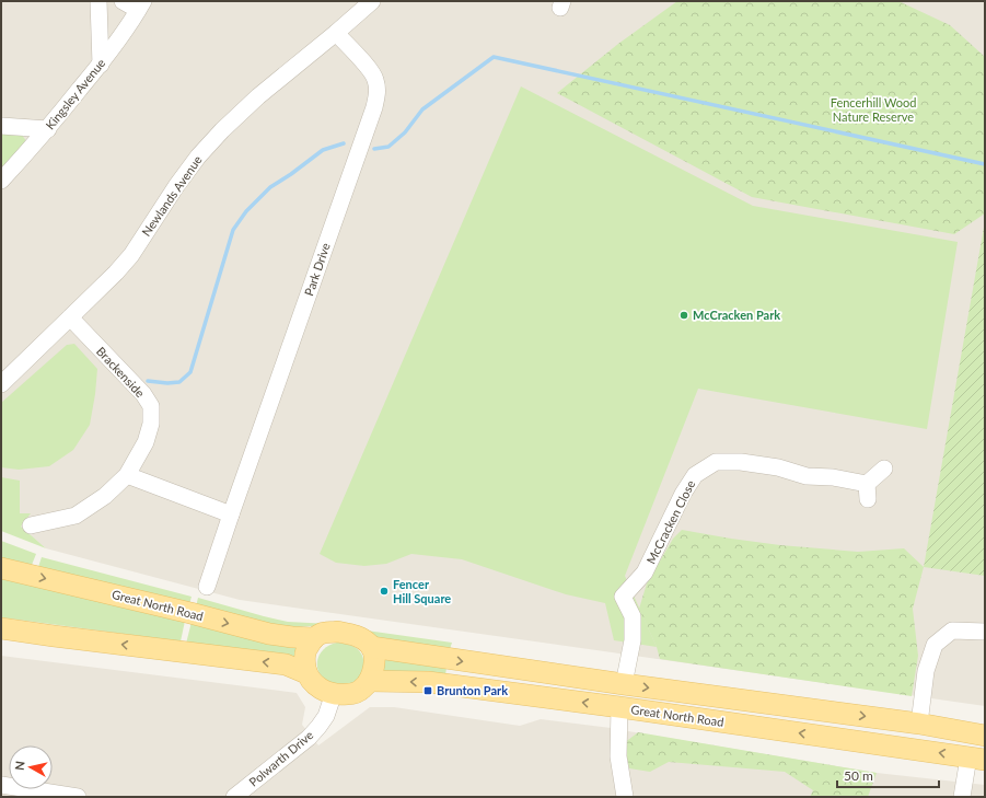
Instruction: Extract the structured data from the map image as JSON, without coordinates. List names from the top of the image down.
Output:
{
  "streets": {
    "main road": ["Great North Road"],
    "street": [
      "Kingsley Avenue",
      "Newlands Avenue",
      "Park Drive",
      "Brackenside",
      "McCracken Close",
      "Polwarth Drive"
    ]
  },
  "crossings": [
    ["Newlands Avenue", "Park Drive"],
    ["Newlands Avenue", "Brackenside"],
    ["McCracken Close", "Great North Road"],
    ["Great North Road", "Polwarth Drive"]
  ],
  "parks": ["Fencerhill Wood Nature Reserve"],
  "places": {
    "other": ["McCracken Park", "Fencer Hill Square"],
    "transit": ["Brunton Park"]
  },
  "scale_bar": "50 m",
  "north": "left"
}
